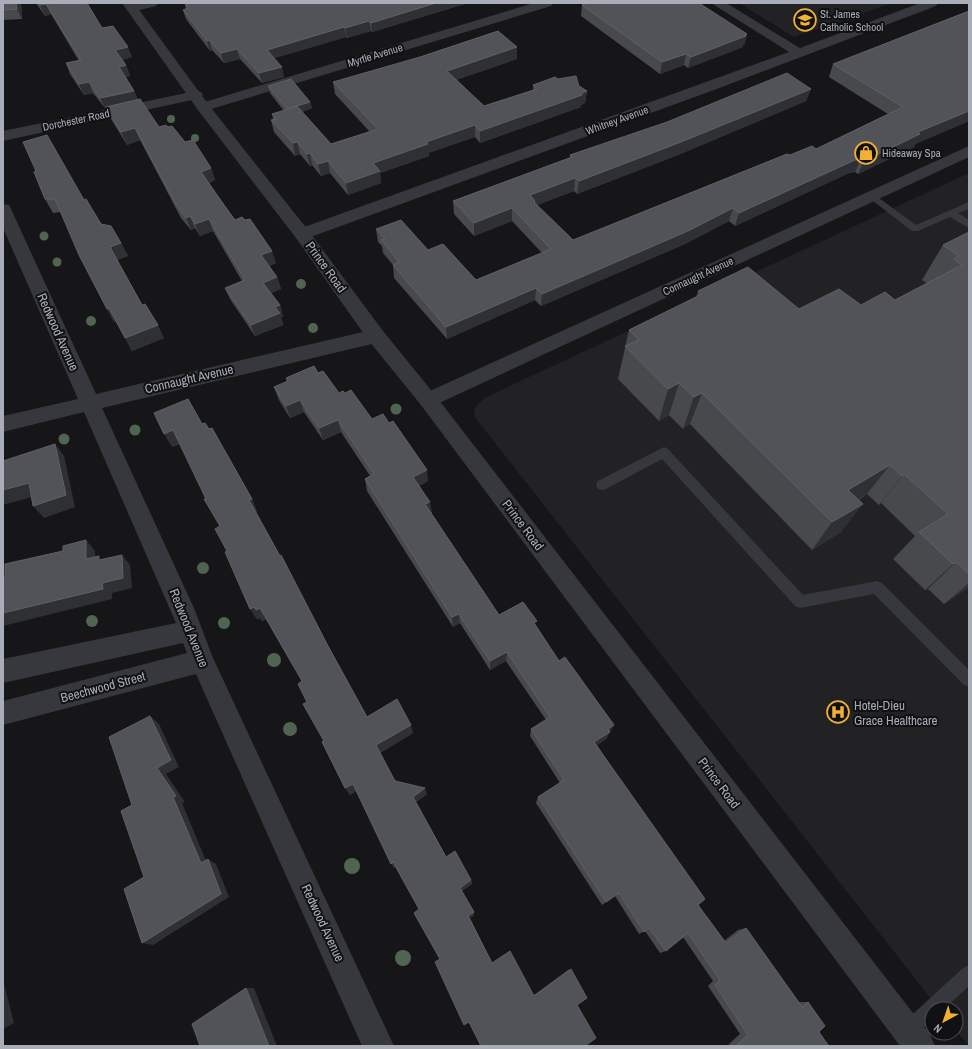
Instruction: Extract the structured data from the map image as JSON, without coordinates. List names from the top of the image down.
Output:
{
  "streets": {
    "street": [
      "Myrtle Avenue",
      "Dorchester Road",
      "Whitney Avenue",
      "Prince Road",
      "Connaught Avenue",
      "Redwood Avenue",
      "Beechwood Street"
    ]
  },
  "crossings": [
    ["Myrtle Avenue", "Dorchester Road"],
    ["Myrtle Avenue", "Prince Road"],
    ["Dorchester Road", "Prince Road"],
    ["Whitney Avenue", "Prince Road"],
    ["Prince Road", "Connaught Avenue"],
    ["Connaught Avenue", "Redwood Avenue"],
    ["Redwood Avenue", "Beechwood Street"]
  ],
  "places": {
    "school or university": ["St. James Catholic School"],
    "shop": ["Hideaway Spa"],
    "hospital": ["Hotel-Dieu Grace Healthcare"]
  },
  "north": "bottom left"
}
